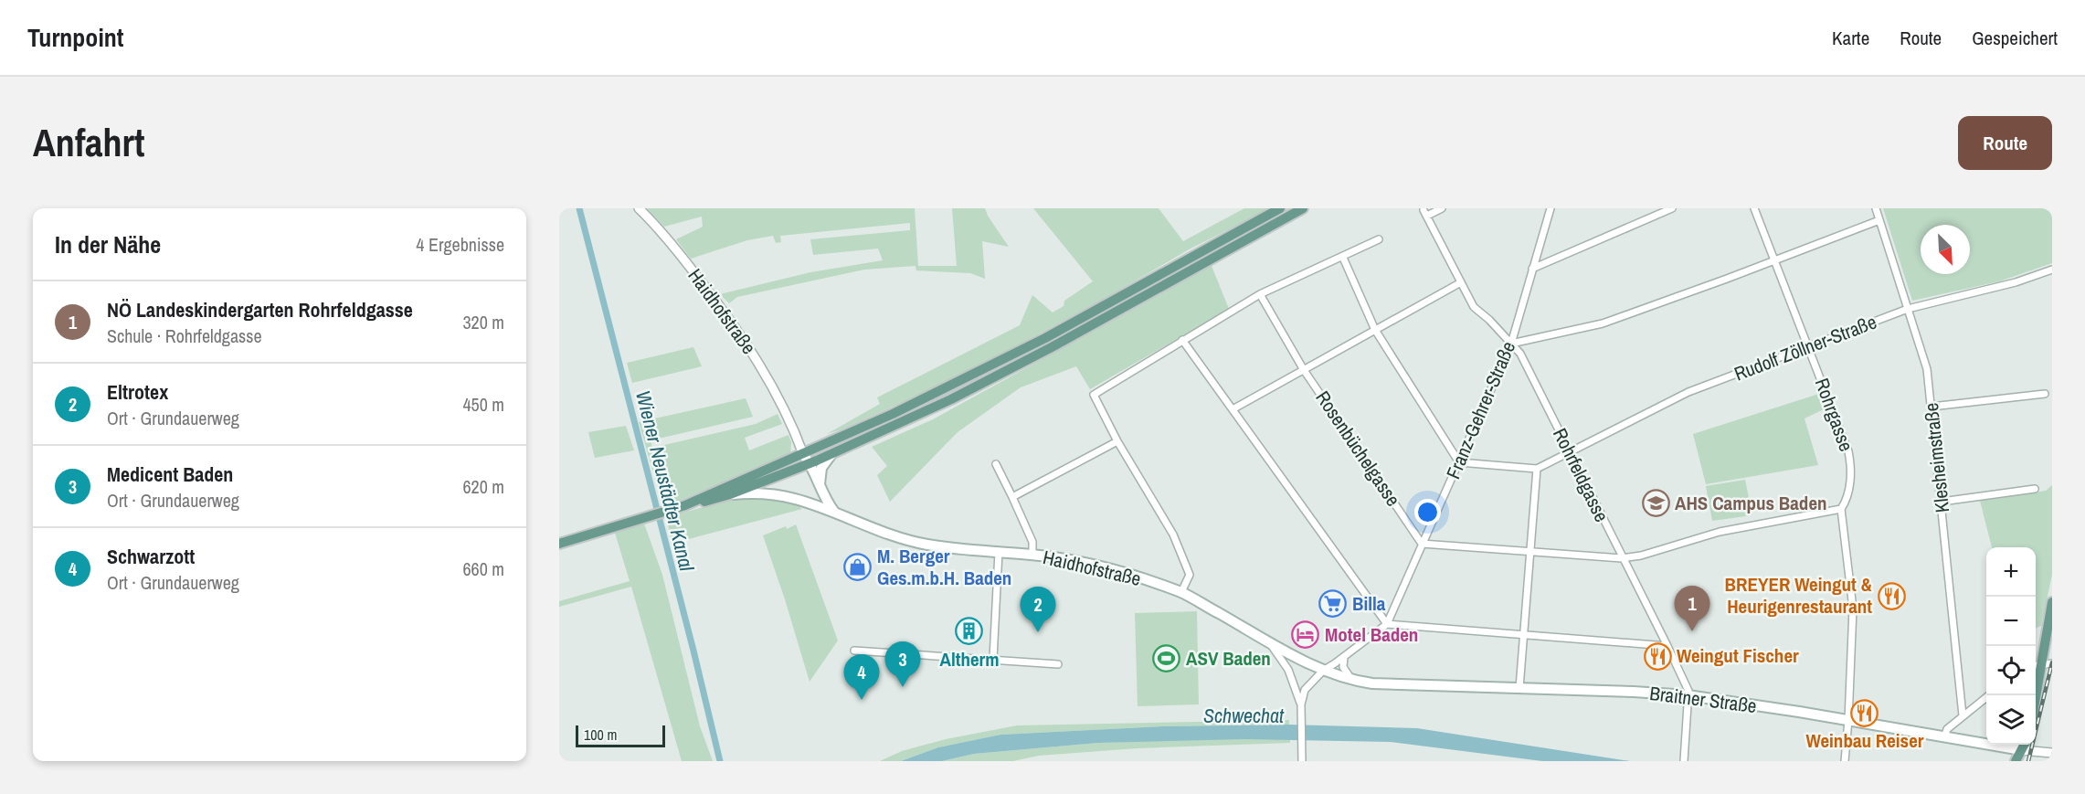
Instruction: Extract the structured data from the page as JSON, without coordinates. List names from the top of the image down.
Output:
{
  "streets": {
    "main road": ["Haidhofstraße", "Braitner Straße"],
    "street": [
      "Rudolf Zöllner-Straße",
      "Franz-Gehrer-Straße",
      "Rohrgasse",
      "Rosenbüchelgasse",
      "Klesheimstraße",
      "Rohrfeldgasse"
    ]
  },
  "crossings": [
    ["Haidhofstraße", "Braitner Straße"],
    ["Rudolf Zöllner-Straße", "Rohrgasse"],
    ["Rudolf Zöllner-Straße", "Klesheimstraße"],
    ["Rudolf Zöllner-Straße", "Rohrfeldgasse"],
    ["Franz-Gehrer-Straße", "Rosenbüchelgasse"],
    ["Franz-Gehrer-Straße", "Rohrfeldgasse"],
    ["Rohrgasse", "Braitner Straße"],
    ["Rohrfeldgasse", "Braitner Straße"]
  ],
  "water": ["Wiener Neustädter Kanal", "Schwechat"],
  "places": {
    "school or university": ["AHS Campus Baden"],
    "shop": ["M. Berger Ges.m.b.H. Baden"],
    "restaurant": ["BREYER Weingut & Heurigenrestaurant", "Weingut Fischer", "Weinbau Reiser"],
    "supermarket": ["Billa"],
    "building": ["Altherm"],
    "hotel": ["Motel Baden"],
    "sports": ["ASV Baden"]
  },
  "scale_bar": "100 m",
  "north": "bottom right",
  "page": {
    "header": "Turnpoint",
    "nav": ["Karte", "Route", "Gespeichert"],
    "buttons": "Route",
    "title": "Anfahrt",
    "heading": ["In der Nähe", "4 Ergebnisse"],
    "list": [
      {
        "mark": "1",
        "name": "NÖ Landeskindergarten Rohrfeldgasse",
        "note": "Schule · Rohrfeldgasse",
        "value": "320 m"
      },
      {
        "mark": "2",
        "name": "Eltrotex",
        "note": "Ort · Grundauerweg",
        "value": "450 m"
      },
      {
        "mark": "3",
        "name": "Medicent Baden",
        "note": "Ort · Grundauerweg",
        "value": "620 m"
      },
      {
        "mark": "4",
        "name": "Schwarzott",
        "note": "Ort · Grundauerweg",
        "value": "660 m"
      }
    ],
    "map_buttons": ["+", "−"],
    "pins": [
      "1",
      "2",
      "3",
      "4"
    ],
    "scale": "100 m"
  }
}
